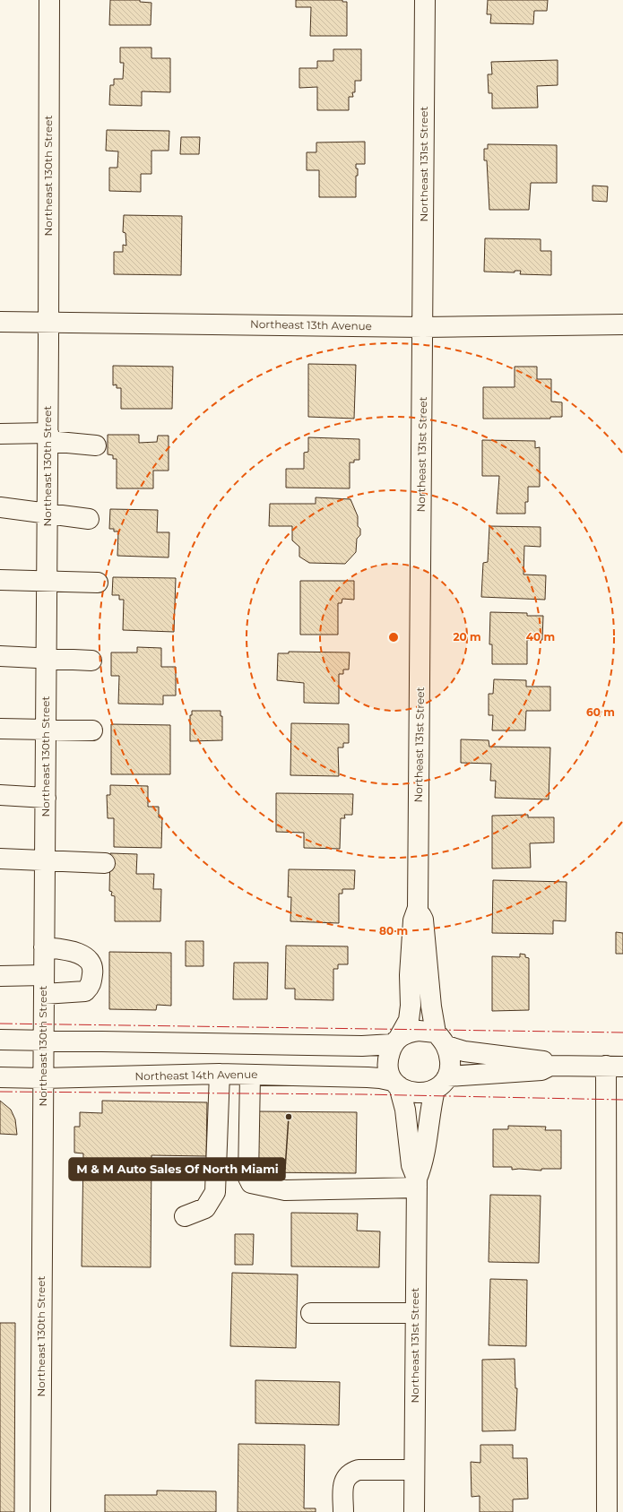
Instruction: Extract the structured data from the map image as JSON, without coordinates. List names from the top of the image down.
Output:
{
  "streets": {
    "street": [
      "Northeast 131st Street",
      "Northeast 130th Street",
      "Northeast 13th Avenue",
      "Northeast 14th Avenue"
    ]
  },
  "crossings": [
    ["Northeast 131st Street", "Northeast 13th Avenue"],
    ["Northeast 131st Street", "Northeast 14th Avenue"],
    ["Northeast 130th Street", "Northeast 13th Avenue"],
    ["Northeast 130th Street", "Northeast 14th Avenue"]
  ],
  "places": ["M & M Auto Sales Of North Miami"],
  "rings": [
    "20 m",
    "40 m",
    "60 m",
    "80 m"
  ]
}
